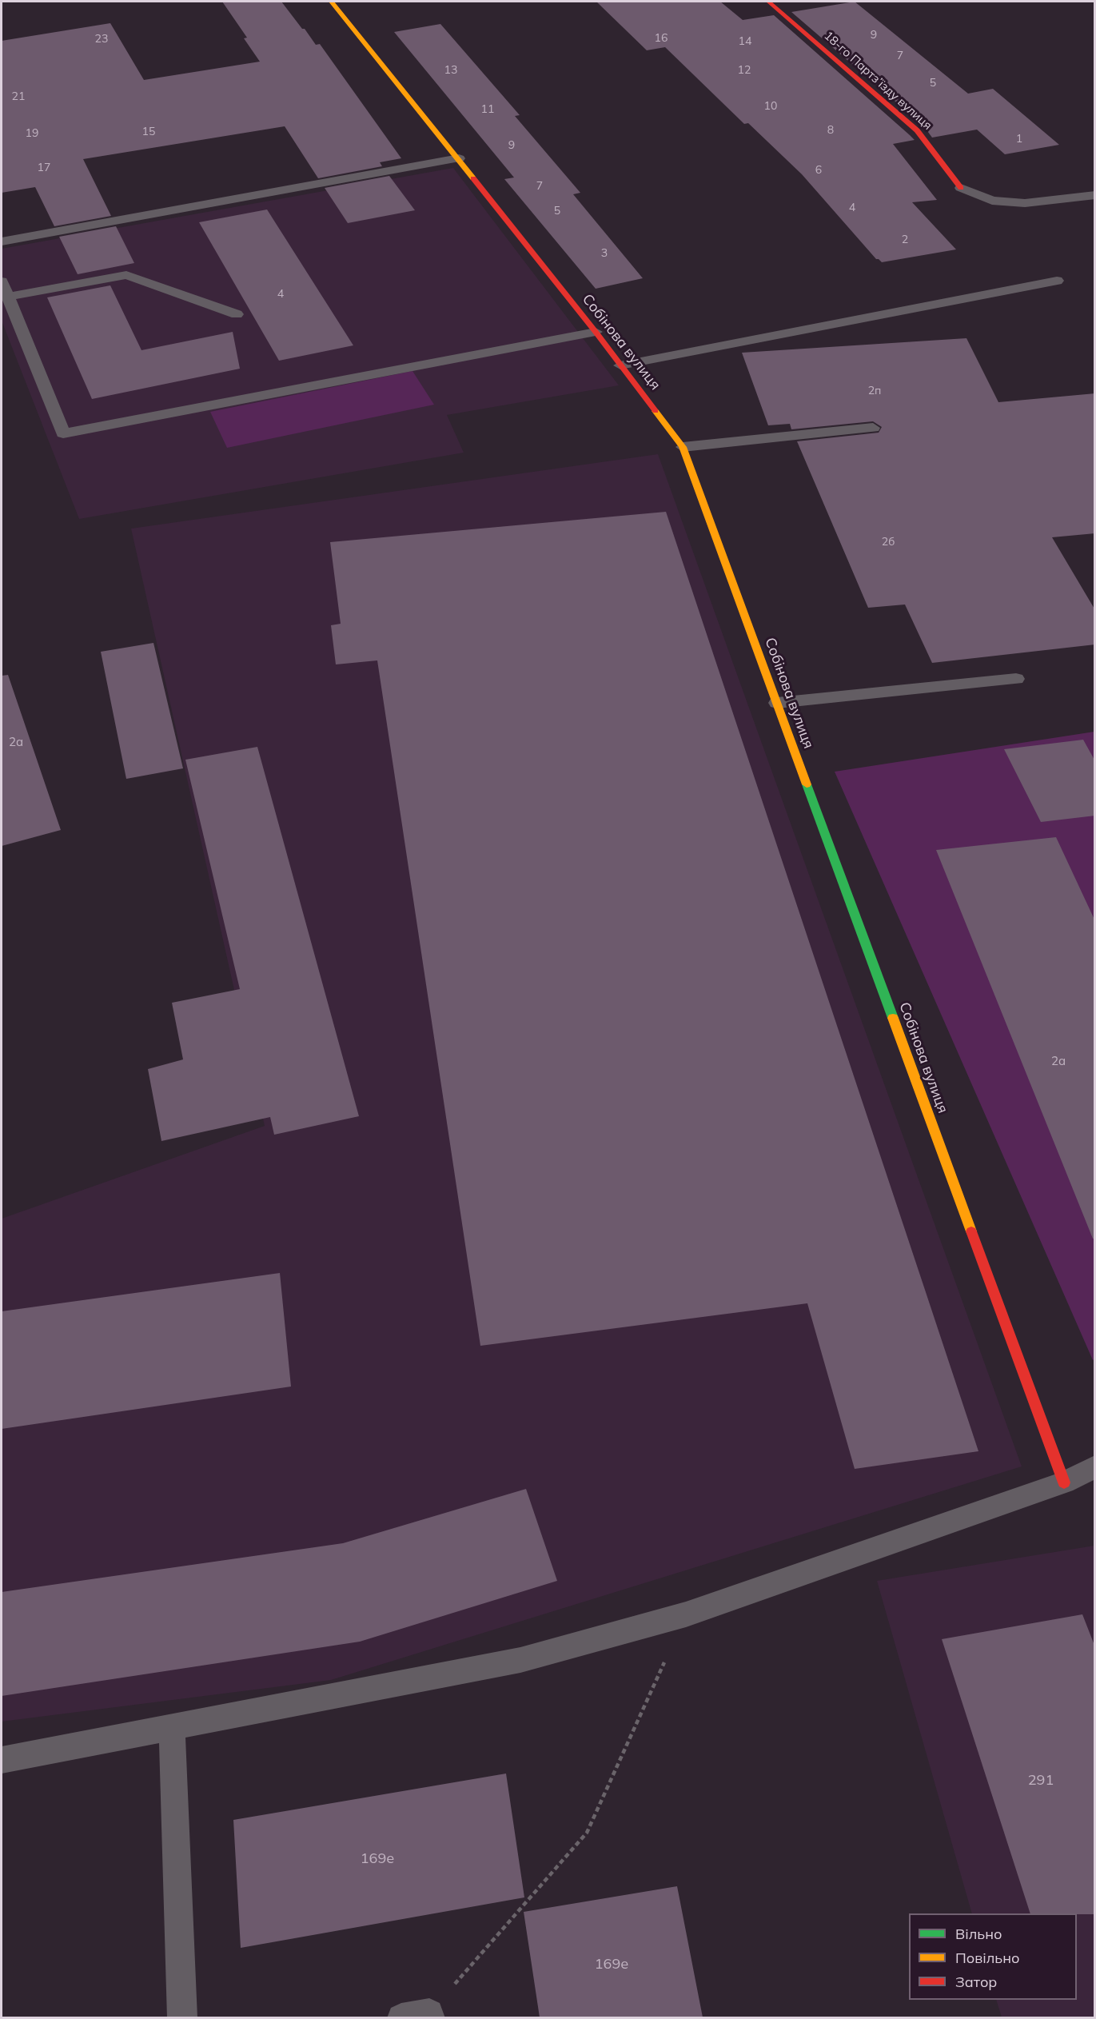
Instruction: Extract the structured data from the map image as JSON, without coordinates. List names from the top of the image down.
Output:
{
  "streets": {
    "street": ["18-го Партз’їзду вулиця", "Собінова вулиця"]
  },
  "house_numbers": [
    "9",
    "16",
    "23",
    "14",
    "7",
    "13",
    "12",
    "5",
    "21",
    "10",
    "11",
    "8",
    "15",
    "19",
    "1",
    "9",
    "17",
    "6",
    "7",
    "4",
    "5",
    "2",
    "3",
    "4",
    "2п",
    "2б",
    "2а",
    "2а",
    "291",
    "169е",
    "169е"
  ],
  "legend": ["Вільно", "Повільно", "Затор"]
}
